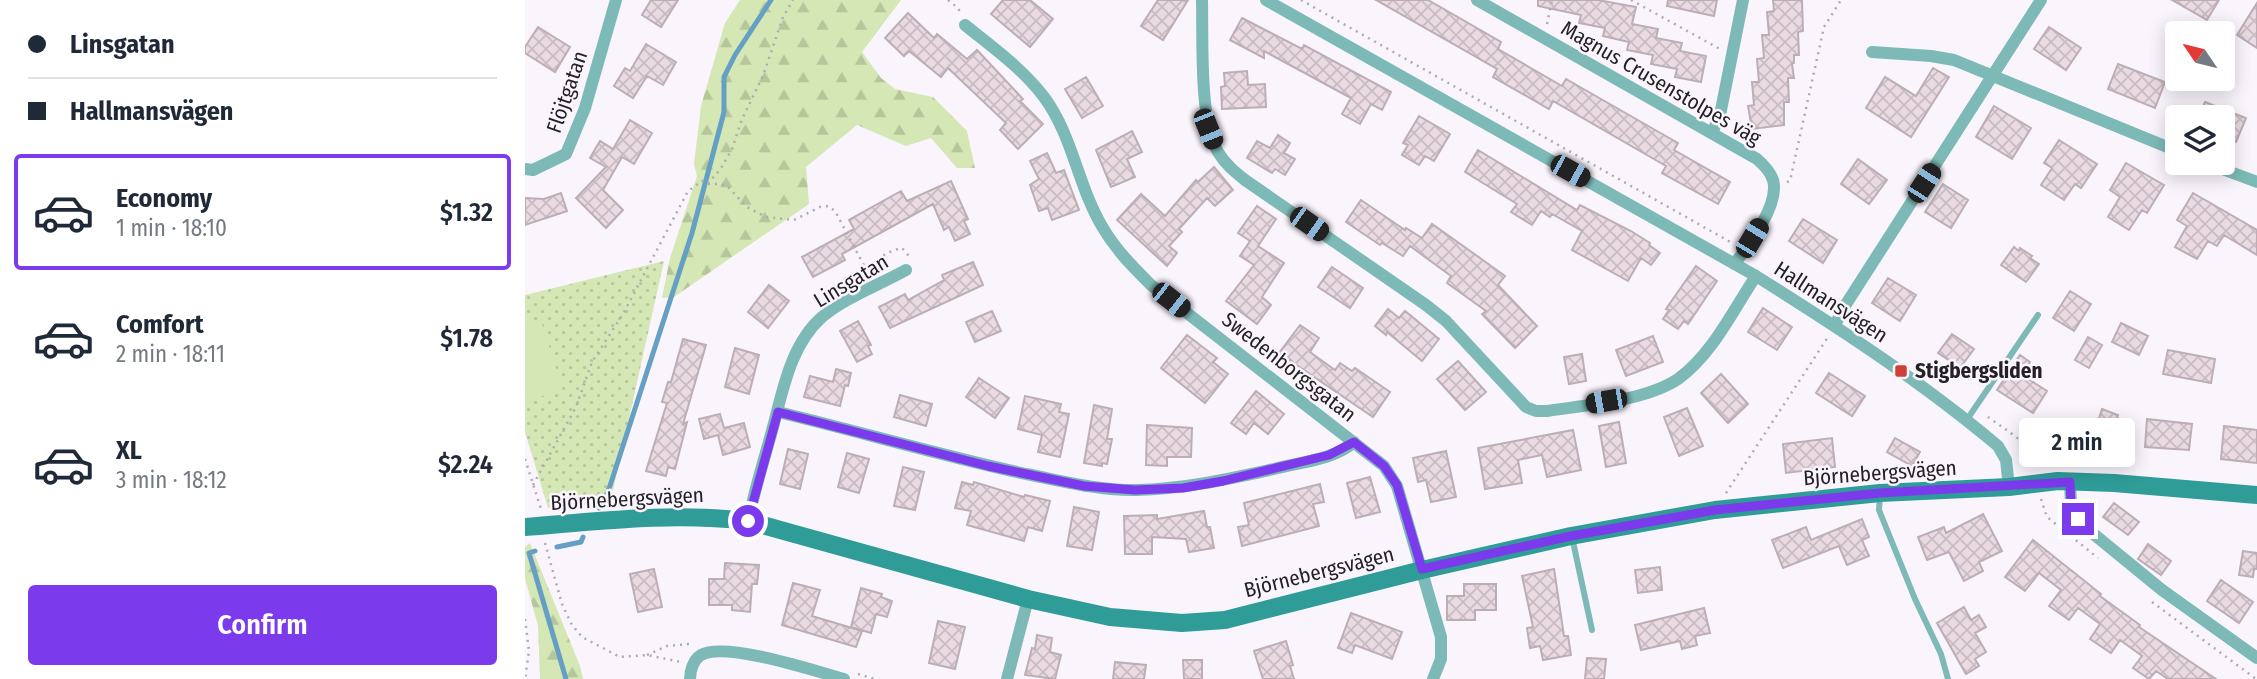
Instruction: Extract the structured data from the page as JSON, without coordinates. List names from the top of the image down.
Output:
{
  "streets": {
    "street": [
      "Magnus Crusenstolpes väg",
      "Flöjtgatan",
      "Linsgatan",
      "Hallmansvägen",
      "Swedenborgsgatan",
      "Björnebergsvägen"
    ]
  },
  "crossings": [
    ["Linsgatan", "Björnebergsvägen"],
    ["Hallmansvägen", "Björnebergsvägen"],
    ["Swedenborgsgatan", "Björnebergsvägen"]
  ],
  "places": {
    "transit": ["Stigbergsliden"]
  },
  "north": "top left",
  "page": {
    "banner": ["Linsgatan", "Hallmansvägen"],
    "list": [
      {
        "name": "Economy",
        "note": "1 min · 18:10",
        "value": "$1.32"
      },
      {
        "name": "Comfort",
        "note": "2 min · 18:11",
        "value": "$1.78"
      },
      {
        "name": "XL",
        "note": "3 min · 18:12",
        "value": "$2.24"
      }
    ],
    "bubble": "2 min",
    "buttons": "Confirm"
  }
}
